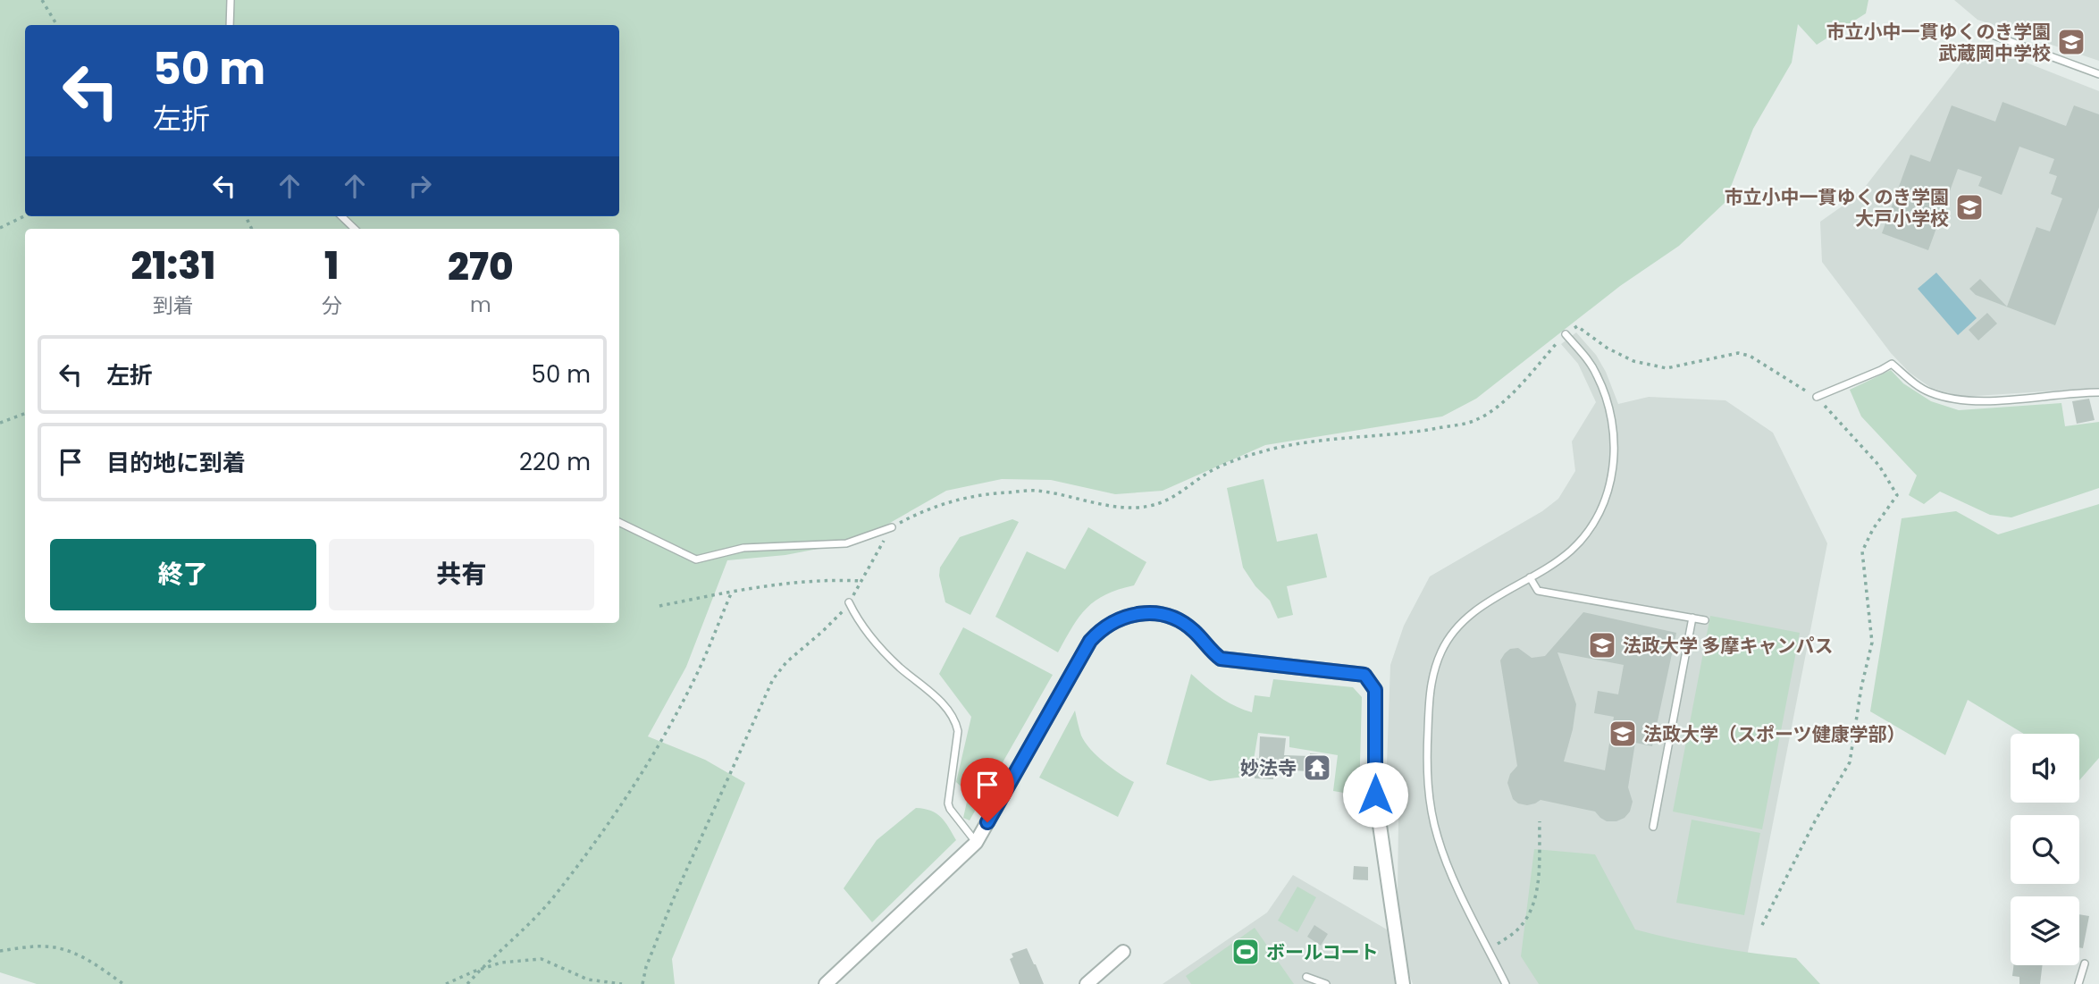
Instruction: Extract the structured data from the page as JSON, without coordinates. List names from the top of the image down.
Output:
{
  "places": {
    "school or university": [
      "市立小中一貫ゆくのき学園 武蔵岡中学校",
      "市立小中一貫ゆくのき学園 大戸小学校",
      "法政大学 多摩キャンパス",
      "法政大学（スポーツ健康学部）"
    ],
    "temple": ["妙法寺"],
    "sports": ["ボールコート"]
  },
  "page": {
    "turn": ["50 m", "左折"],
    "eta": [
      "21:31",
      "到着",
      "1",
      "分",
      "270",
      "m"
    ],
    "list": [
      {
        "name": "左折",
        "value": "50 m"
      },
      {
        "name": "目的地に到着",
        "value": "220 m"
      }
    ],
    "buttons": ["終了", "共有"]
  }
}
